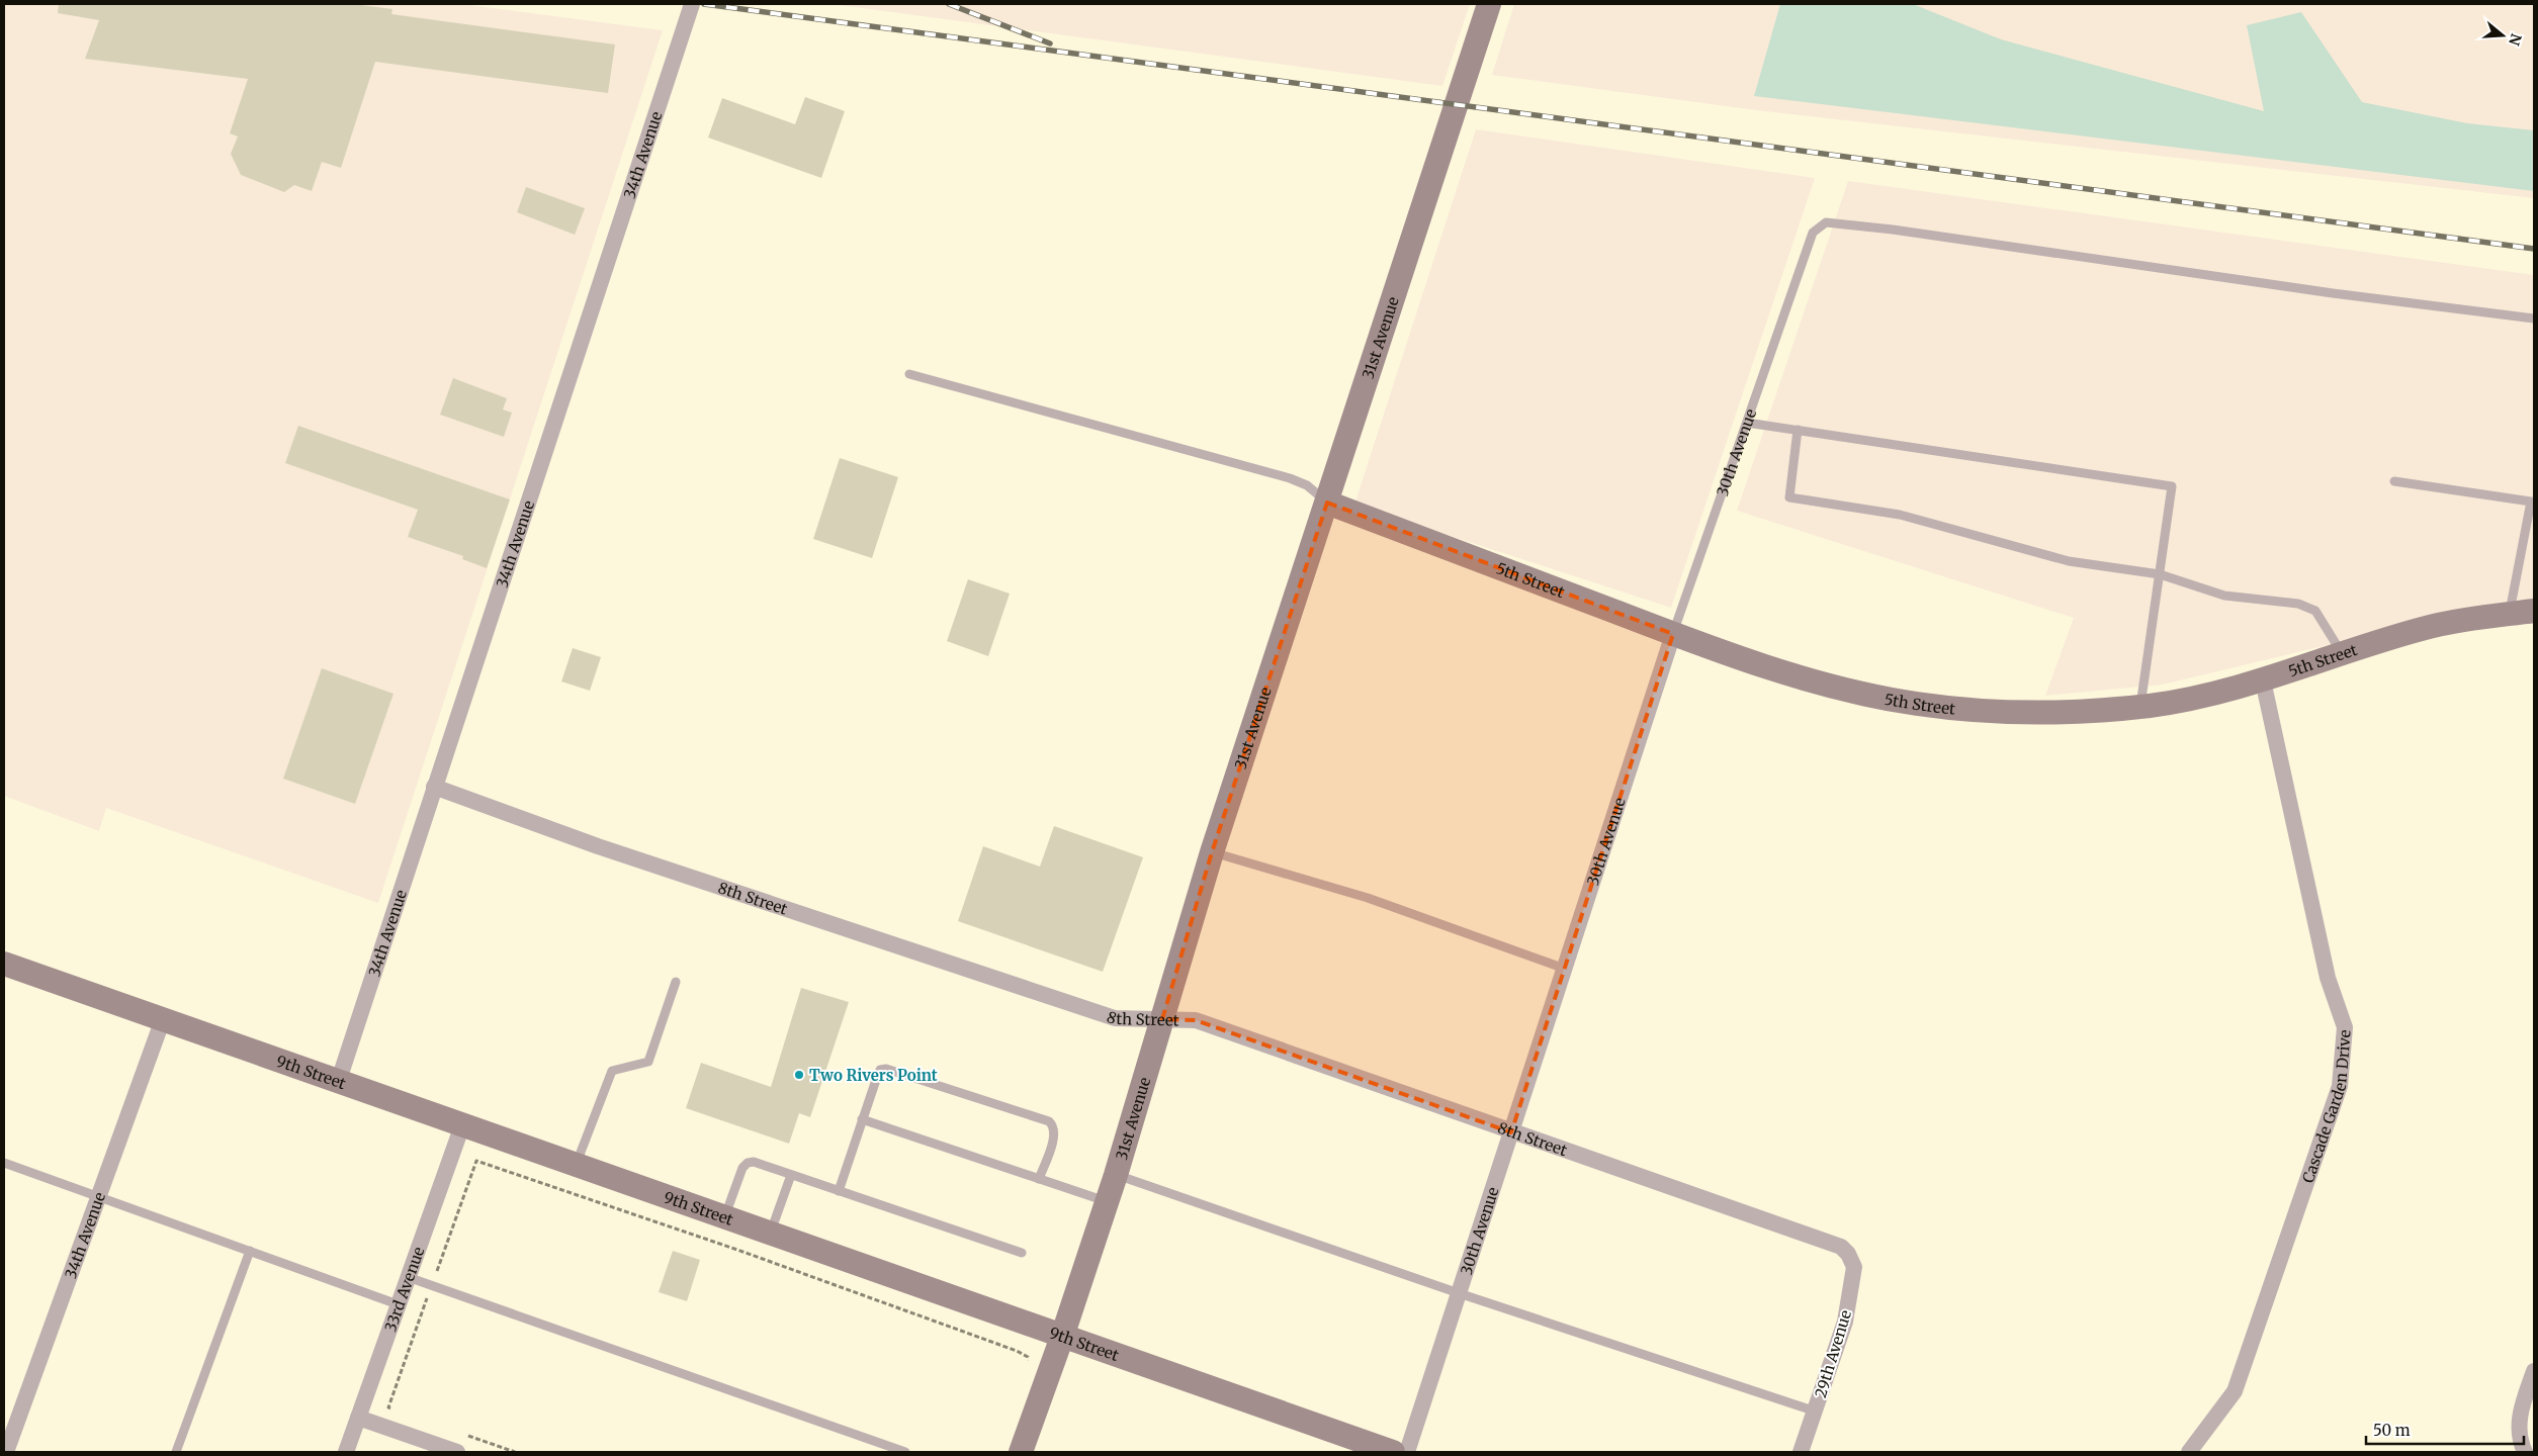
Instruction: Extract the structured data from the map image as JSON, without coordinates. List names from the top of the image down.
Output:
{
  "streets": {
    "street": [
      "34th Avenue",
      "31st Avenue",
      "30th Avenue",
      "5th Street",
      "8th Street",
      "9th Street",
      "Cascade Garden Drive",
      "33rd Avenue",
      "29th Avenue"
    ]
  },
  "crossings": [
    ["34th Avenue", "8th Street"],
    ["34th Avenue", "9th Street"],
    ["31st Avenue", "5th Street"],
    ["31st Avenue", "8th Street"],
    ["31st Avenue", "9th Street"],
    ["30th Avenue", "5th Street"],
    ["30th Avenue", "8th Street"],
    ["5th Street", "Cascade Garden Drive"],
    ["8th Street", "29th Avenue"],
    ["9th Street", "33rd Avenue"]
  ],
  "places": ["Two Rivers Point"],
  "scale_bar": "50 m",
  "north": "right"
}
